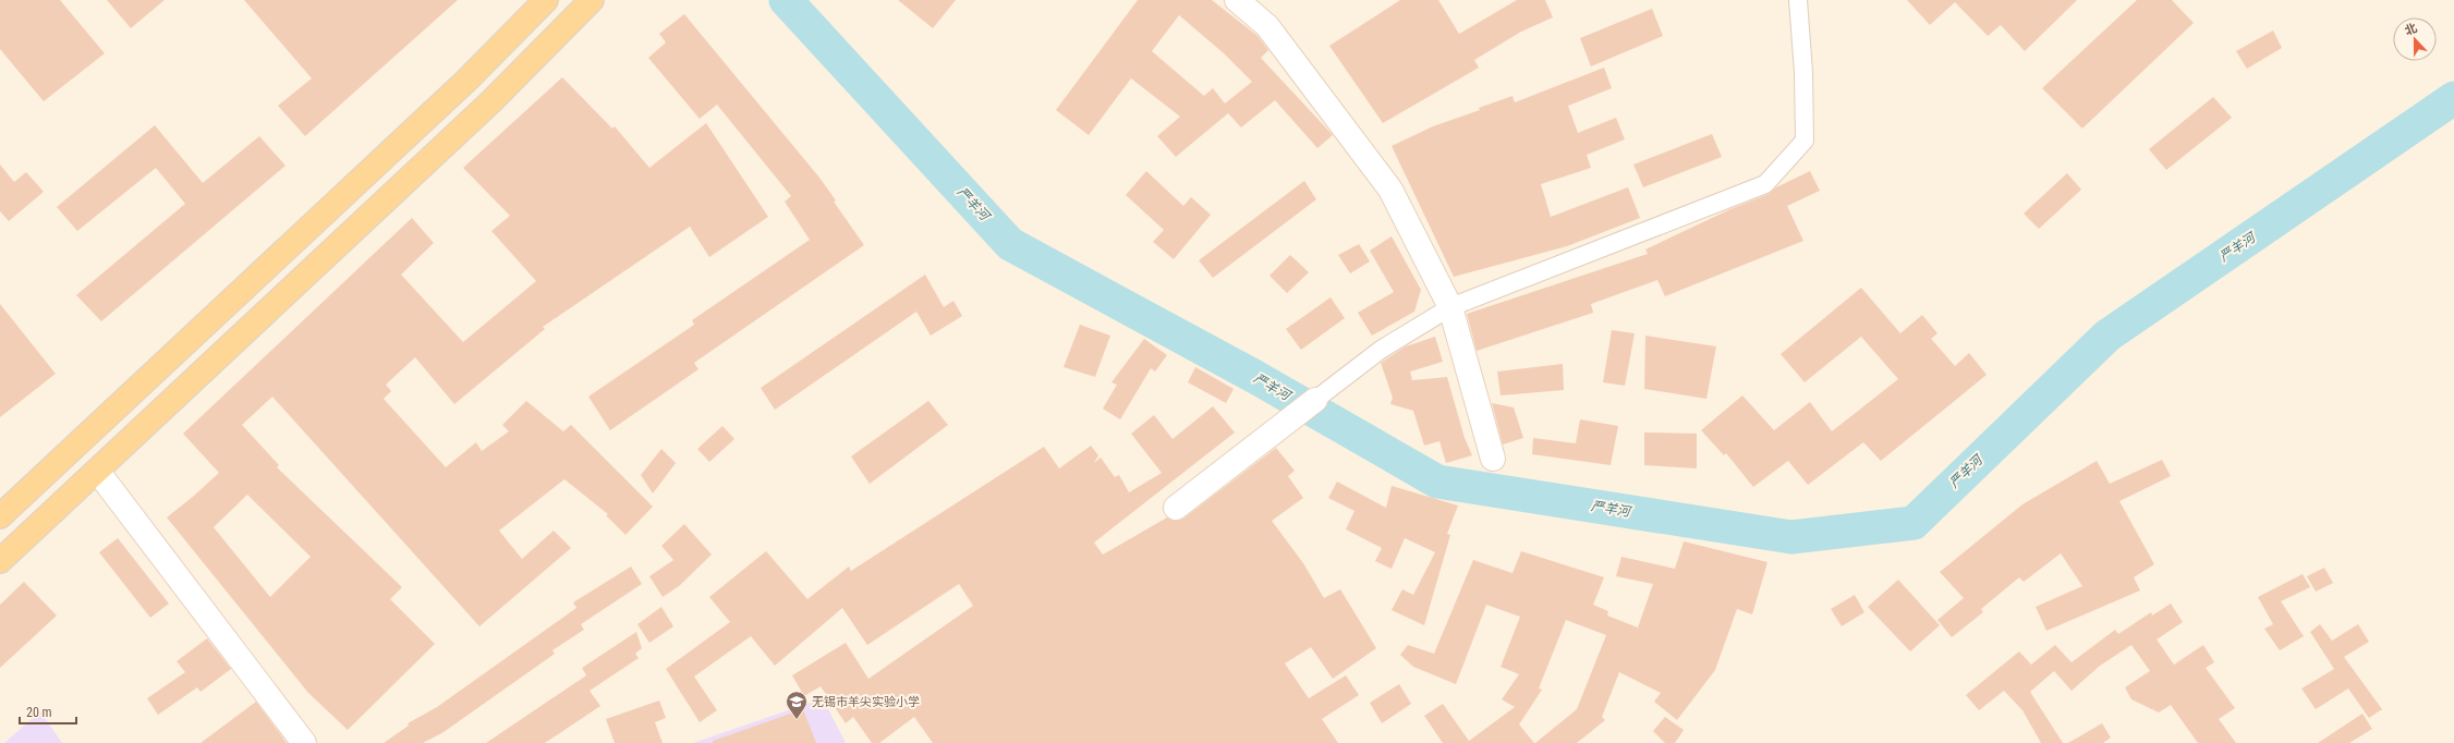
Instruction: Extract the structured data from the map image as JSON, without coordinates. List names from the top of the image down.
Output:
{
  "water": ["严羊河"],
  "places": {
    "school or university": ["无锡市羊尖实验小学"]
  },
  "scale_bar": "20 m",
  "north": "top"
}
